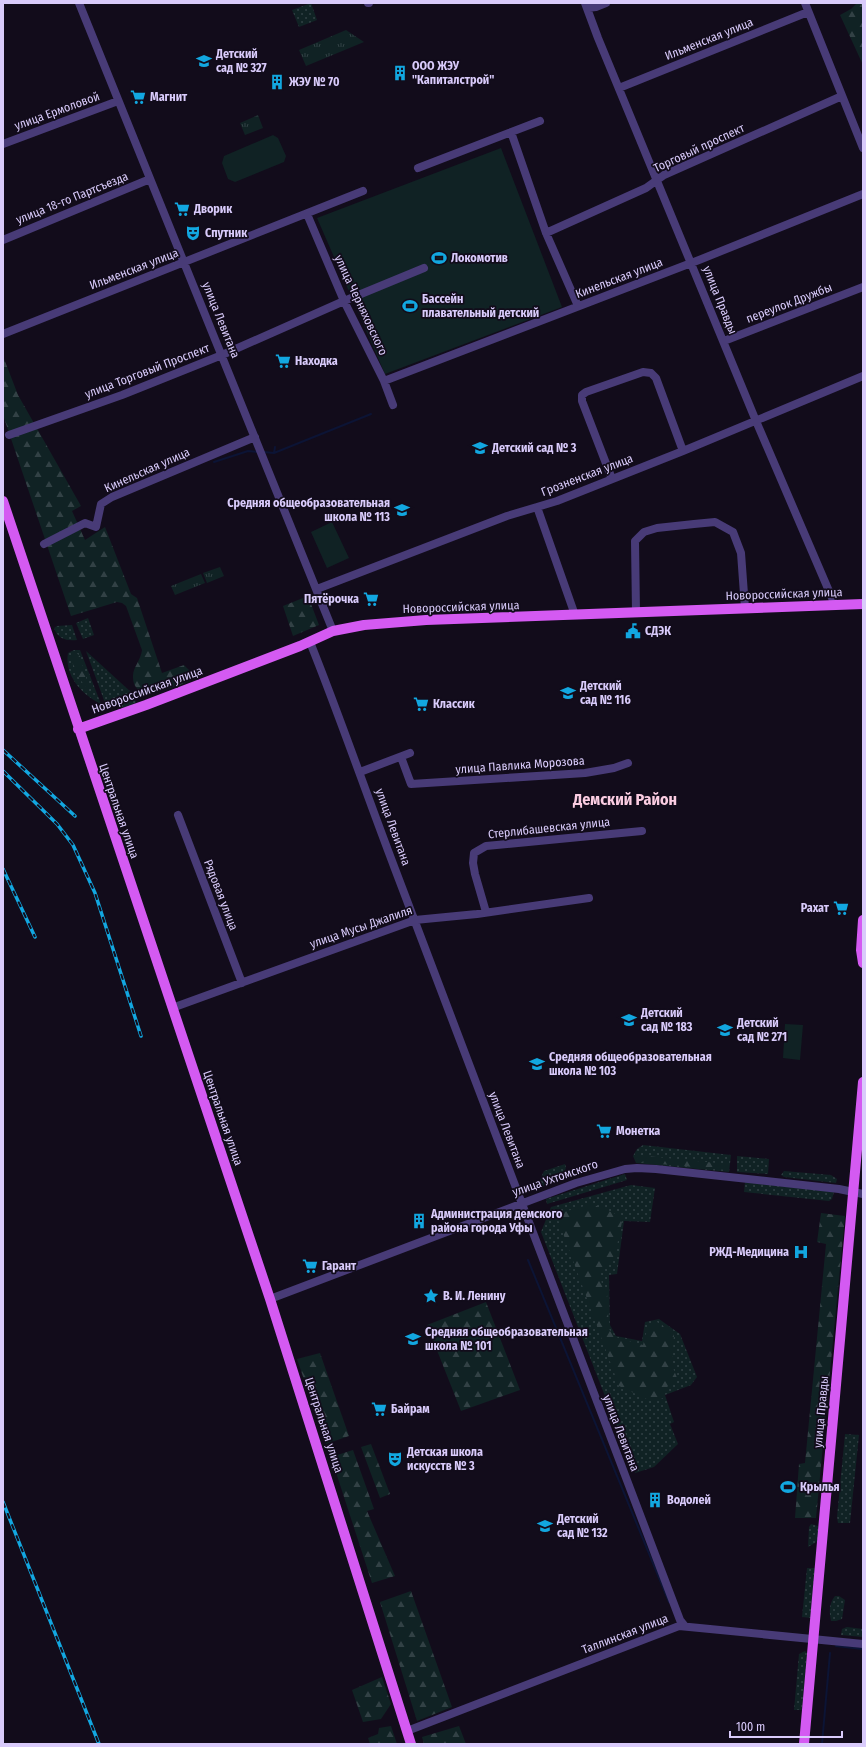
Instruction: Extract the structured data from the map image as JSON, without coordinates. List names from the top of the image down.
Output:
{
  "streets": {
    "main road": ["улица Правды", "Новороссийская улица", "Центральная улица"],
    "street": [
      "Ильменская улица",
      "улица Ермоловой",
      "Торговый проспект",
      "улица 18-го Партсъезда",
      "Кинельская улица",
      "переулок Дружбы",
      "улица Черняховского",
      "улица Левитана",
      "улица Торговый Проспект",
      "Грозненская улица",
      "улица Павлика Морозова",
      "Стерлибашевская улица",
      "Рядовая улица",
      "улица Мусы Джалиля",
      "улица Ухтомского",
      "Таллинская улица"
    ]
  },
  "crossings": [
    ["Ильменская улица", "улица Правды"],
    ["Ильменская улица", "улица Черняховского"],
    ["Ильменская улица", "улица Левитана"],
    ["улица Ермоловой", "улица Левитана"],
    ["Торговый проспект", "улица Правды"],
    ["улица 18-го Партсъезда", "улица Левитана"],
    ["Кинельская улица", "улица Правды"],
    ["Кинельская улица", "улица Черняховского"],
    ["Кинельская улица", "улица Левитана"],
    ["улица Правды", "переулок Дружбы"],
    ["улица Правды", "Грозненская улица"],
    ["улица Правды", "Новороссийская улица"],
    ["улица Правды", "улица Ухтомского"],
    ["улица Правды", "Таллинская улица"],
    ["улица Черняховского", "улица Торговый Проспект"],
    ["улица Левитана", "улица Торговый Проспект"],
    ["улица Левитана", "Грозненская улица"],
    ["улица Левитана", "Новороссийская улица"],
    ["улица Левитана", "улица Мусы Джалиля"],
    ["улица Левитана", "улица Ухтомского"],
    ["улица Левитана", "Таллинская улица"],
    ["Новороссийская улица", "Центральная улица"],
    ["Центральная улица", "улица Мусы Джалиля"],
    ["Центральная улица", "улица Ухтомского"],
    ["Центральная улица", "Таллинская улица"],
    ["Стерлибашевская улица", "улица Мусы Джалиля"],
    ["Рядовая улица", "улица Мусы Джалиля"]
  ],
  "districts": ["Демский Район"],
  "places": {
    "school or university": [
      "Детский сад № 327",
      "Детский сад № 3",
      "Средняя общеобразовательная школа № 113",
      "Детский сад № 116",
      "Детский сад № 183",
      "Детский сад № 271",
      "Средняя общеобразовательная школа № 103",
      "Средняя общеобразовательная школа № 101",
      "Детский сад № 132"
    ],
    "building": [
      "ООО ЖЭУ \"Капиталстрой\"",
      "ЖЭУ № 70",
      "Администрация демского района города Уфы",
      "Водолей"
    ],
    "supermarket": [
      "Магнит",
      "Дворик",
      "Находка",
      "Пятёрочка",
      "Классик",
      "Рахат",
      "Монетка",
      "Гарант",
      "Байрам"
    ],
    "theatre": ["Спутник", "Детская школа искусств № 3"],
    "sports": ["Локомотив", "Бассейн плавательный детский", "Крылья"],
    "public building": ["СДЭК"],
    "hospital": ["РЖД-Медицина"],
    "place": ["В. И. Ленину"]
  },
  "scale_bar": "100 m"
}
